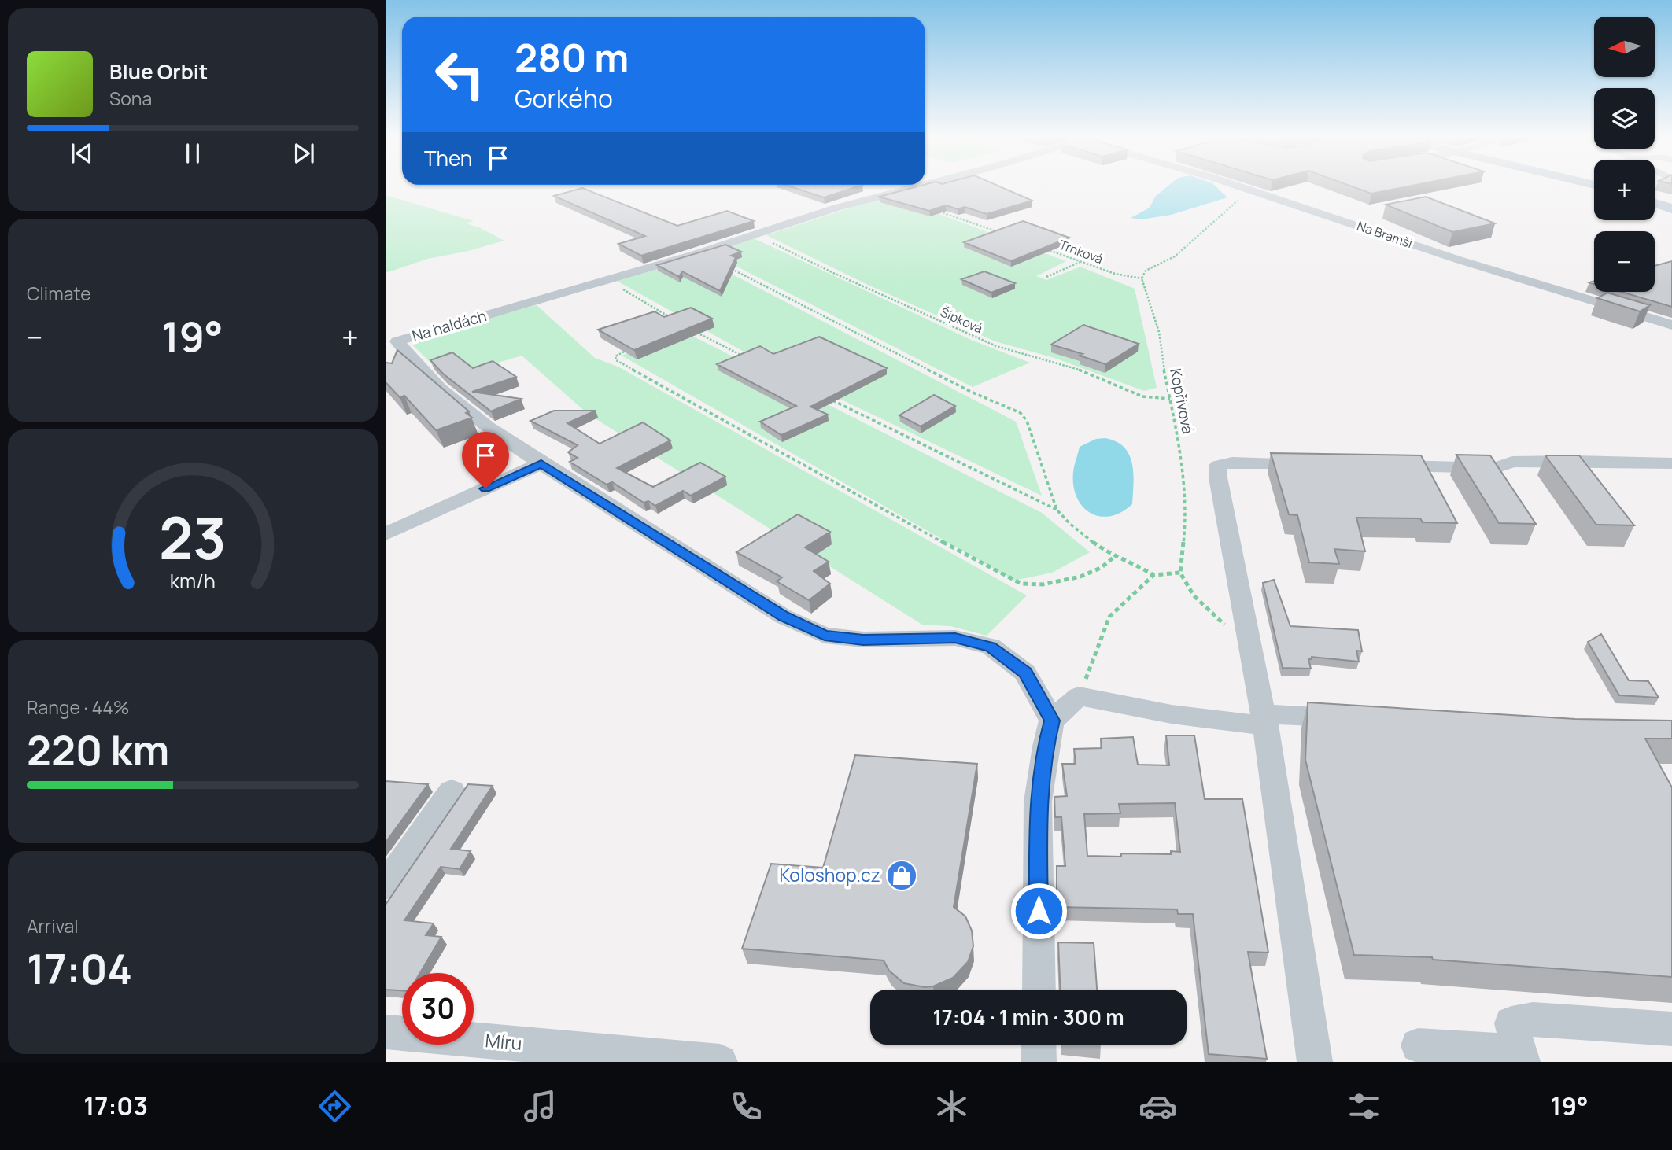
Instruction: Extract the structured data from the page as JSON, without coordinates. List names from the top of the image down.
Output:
{
  "streets": {
    "street": ["Na Bramši", "Na haldách", "Míru"],
    "path": ["Trnková", "Šípková", "Kopřivová"]
  },
  "crossings": [
    ["Trnková", "Kopřivová"],
    ["Šípková", "Na haldách"],
    ["Šípková", "Kopřivová"]
  ],
  "places": {
    "shop": ["Koloshop.cz"]
  },
  "north": "left",
  "page": {
    "map_buttons": ["+", "−"],
    "turn": ["280 m", "Gorkého"],
    "song": ["Blue Orbit", "Sona"],
    "then": "Then",
    "tile": [
      "Climate",
      ["Range · 44%", "220 km"],
      ["Arrival", "17:04"]
    ],
    "heat": ["−", "19°", "+"],
    "limit": "30",
    "trip": "17:04 · 1 min · 300 m",
    "tabs": ["17:03", "19°"],
    "gauge": ["23", "km/h"]
  }
}
